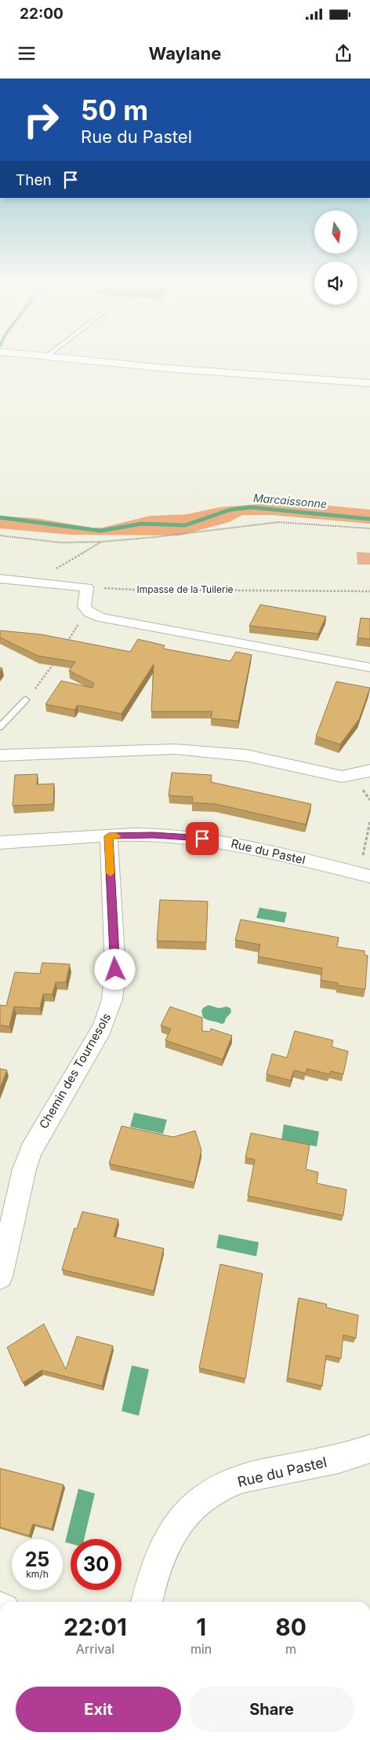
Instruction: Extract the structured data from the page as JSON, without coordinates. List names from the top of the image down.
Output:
{
  "streets": {
    "street": ["Rue du Pastel", "Chemin des Tournesols"],
    "path": ["Impasse de la Tuilerie"]
  },
  "crossings": [
    ["Rue du Pastel", "Chemin des Tournesols"]
  ],
  "water": ["Marcaissonne"],
  "north": "bottom",
  "page": {
    "status": "22:00",
    "header": "Waylane",
    "turn": ["50 m", "Rue du Pastel"],
    "then": "Then",
    "speed": "25 km/h",
    "limit": "30",
    "eta": [
      "22:01",
      "Arrival",
      "1",
      "min",
      "80",
      "m"
    ],
    "buttons": ["Exit", "Share"]
  }
}
